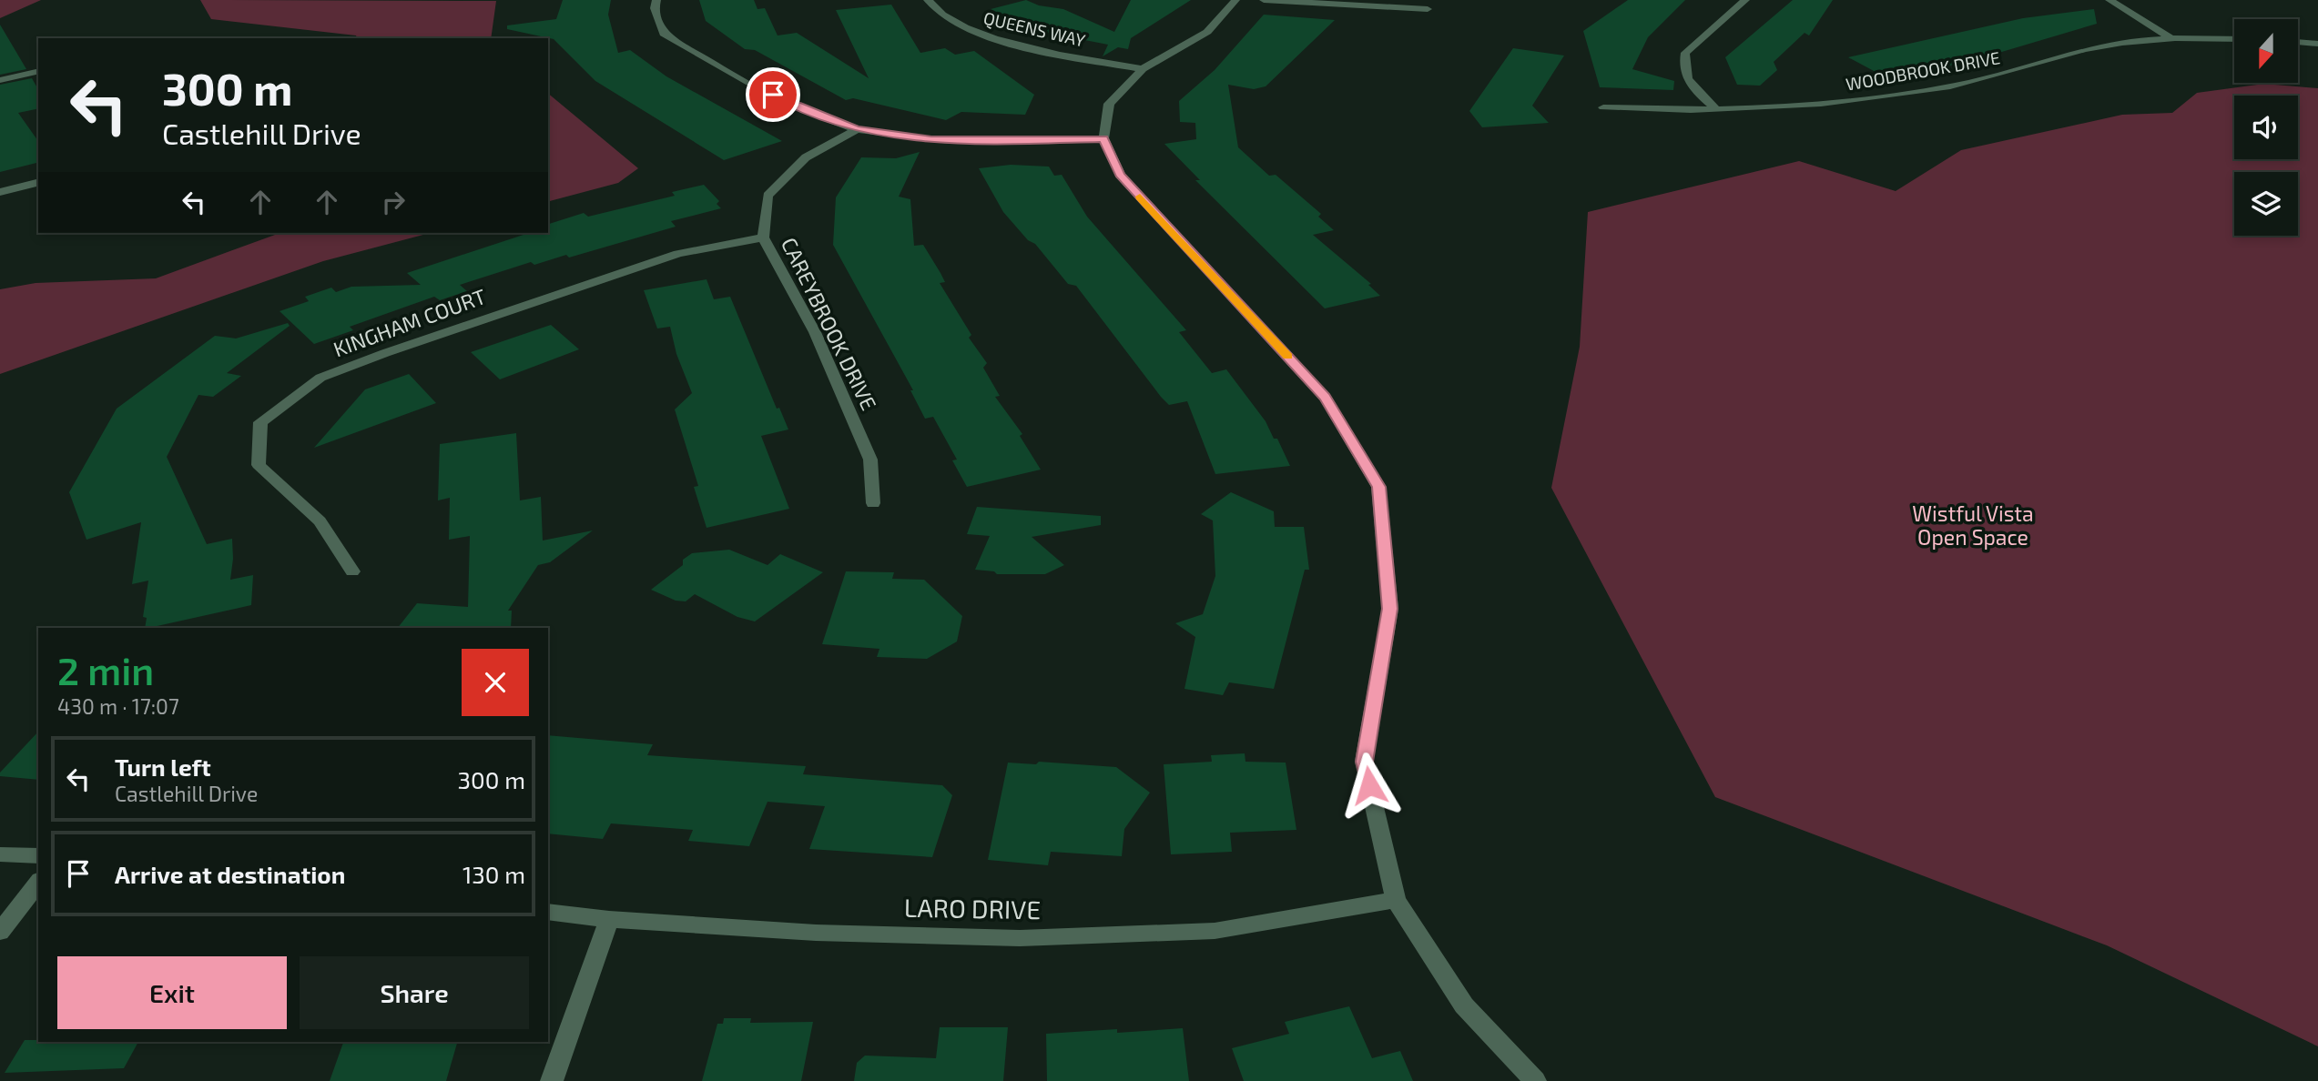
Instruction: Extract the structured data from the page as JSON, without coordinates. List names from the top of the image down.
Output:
{
  "streets": {
    "street": [
      "QUEENS WAY",
      "WOODBROOK DRIVE",
      "KINGHAM COURT",
      "CAREYBROOK DRIVE",
      "LARO DRIVE"
    ]
  },
  "crossings": [
    ["KINGHAM COURT", "CAREYBROOK DRIVE"]
  ],
  "parks": ["Wistful Vista Open Space"],
  "north": "bottom",
  "page": {
    "turn": ["300 m", "Castlehill Drive"],
    "heading": ["2 min", "430 m · 17:07"],
    "list": [
      {
        "name": "Turn left",
        "note": "Castlehill Drive",
        "value": "300 m"
      },
      {
        "name": "Arrive at destination",
        "value": "130 m"
      }
    ],
    "buttons": ["Exit", "Share"]
  }
}
